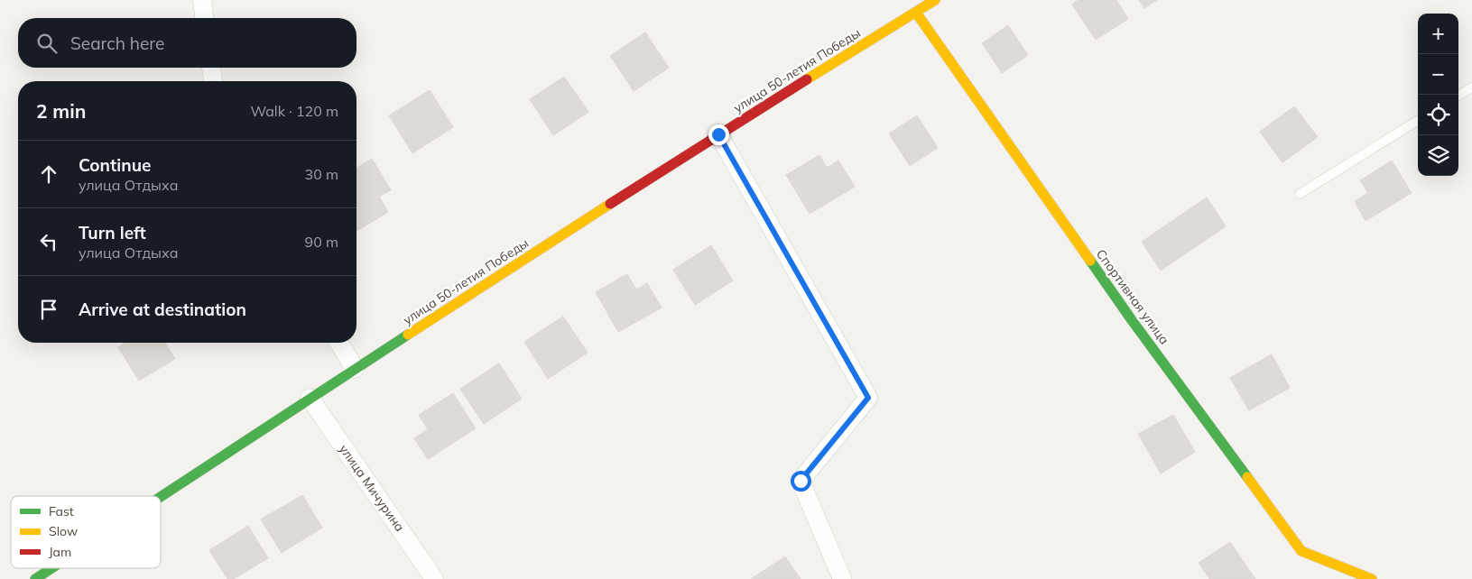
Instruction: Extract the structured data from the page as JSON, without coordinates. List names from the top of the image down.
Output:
{
  "streets": {
    "street": ["улица 50-летия Победы", "Спортивная улица", "улица Мичурина"]
  },
  "crossings": [
    ["улица 50-летия Победы", "Спортивная улица"],
    ["улица 50-летия Победы", "улица Мичурина"]
  ],
  "legend": ["Fast", "Slow", "Jam"],
  "page": {
    "map_buttons": ["+", "−"],
    "search": "Search here",
    "heading": ["2 min", "Walk · 120 m"],
    "list": [
      ["Continue", "улица Отдыха", "30 m"],
      ["Turn left", "улица Отдыха", "90 m"],
      "Arrive at destination"
    ]
  }
}
